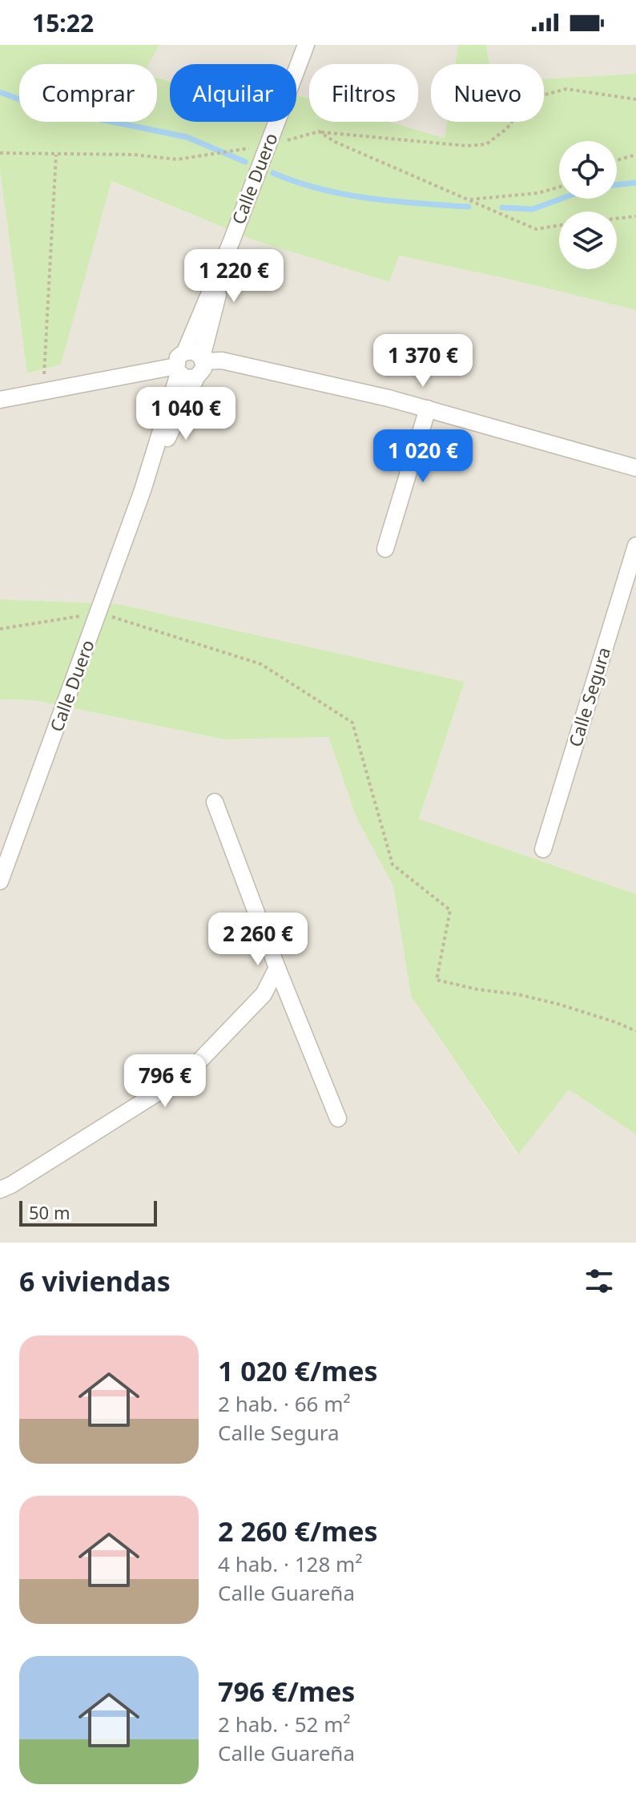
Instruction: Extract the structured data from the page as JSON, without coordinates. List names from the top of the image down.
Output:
{
  "streets": {
    "street": ["Calle Duero", "Calle Segura"]
  },
  "scale_bar": "50 m",
  "page": {
    "status": "15:22",
    "chip": [
      "Comprar",
      "Alquilar",
      "Filtros",
      "Nuevo"
    ],
    "price": [
      "1 220 €",
      "1 370 €",
      "1 040 €",
      "1 020 €",
      "2 260 €",
      "796 €"
    ],
    "scale": "50 m",
    "heading": "6 viviendas",
    "list": [
      {
        "name": "1 020 €/mes",
        "note": "2 hab. · 66 m² · Calle Segura"
      },
      {
        "name": "2 260 €/mes",
        "note": "4 hab. · 128 m² · Calle Guareña"
      },
      {
        "name": "796 €/mes",
        "note": "2 hab. · 52 m² · Calle Guareña"
      }
    ]
  }
}
